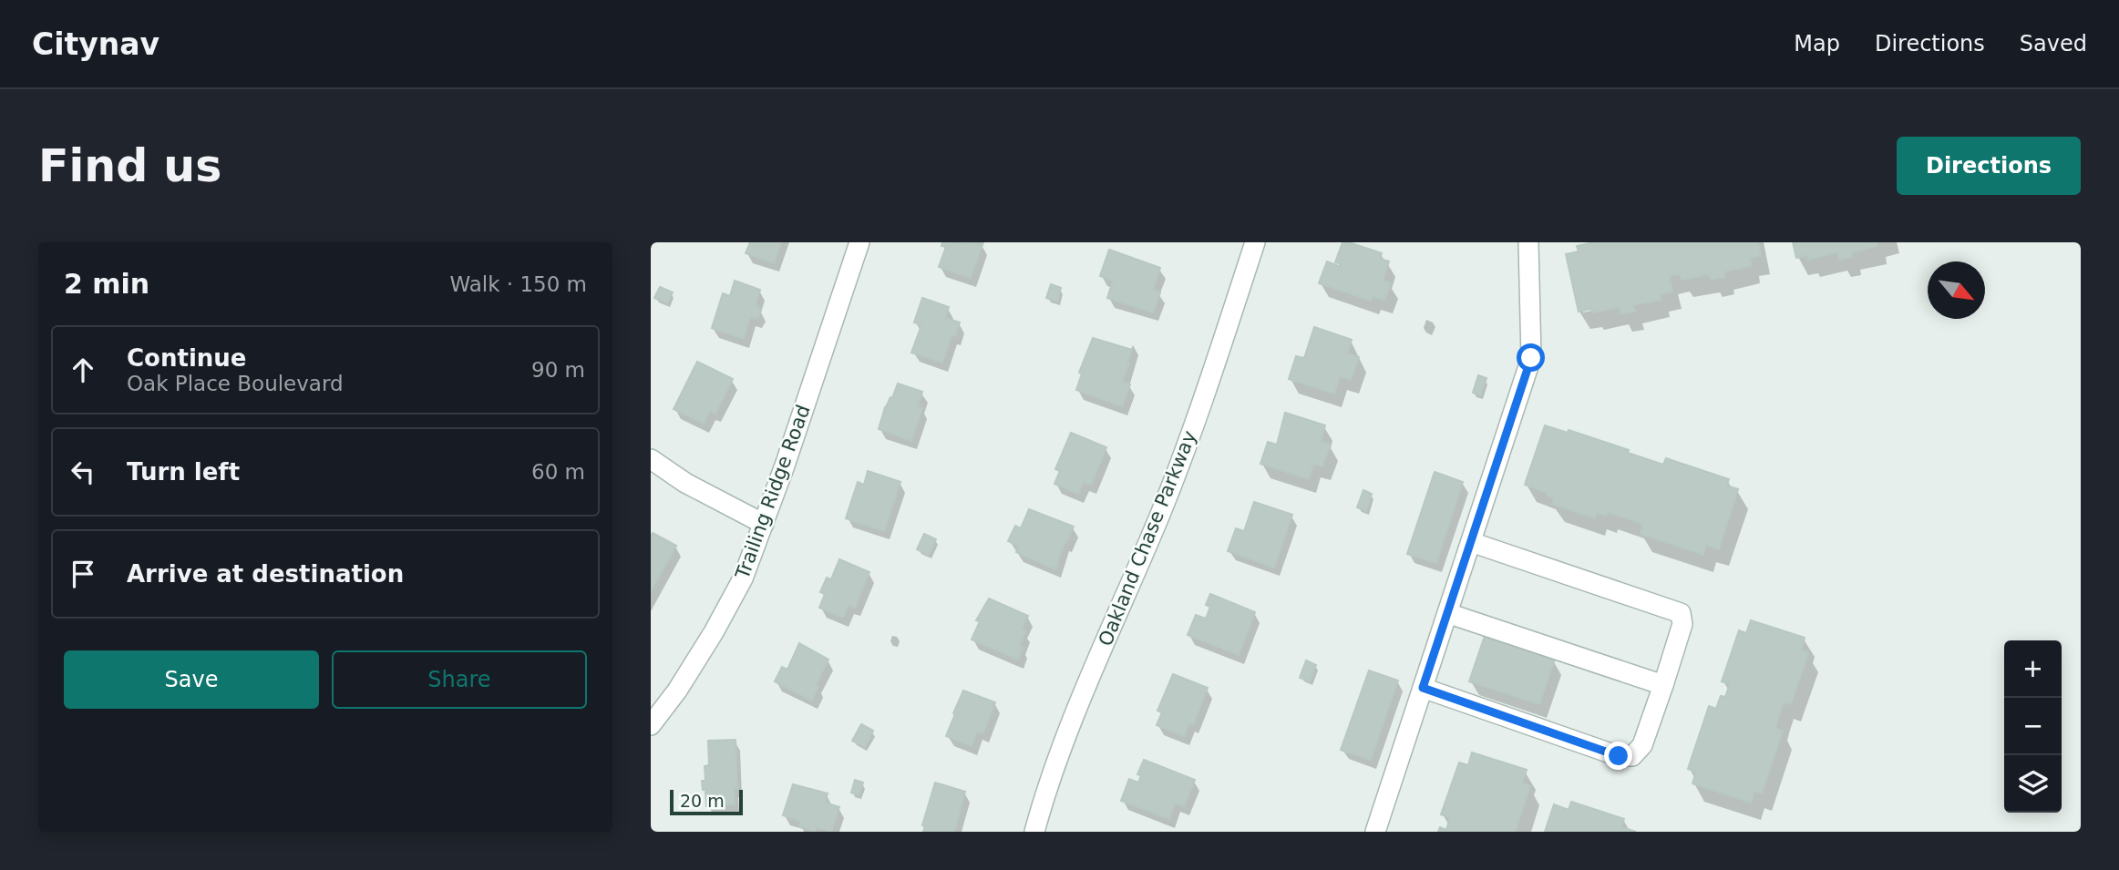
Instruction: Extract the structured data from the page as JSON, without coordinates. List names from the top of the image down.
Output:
{
  "streets": {
    "street": ["Trailing Ridge Road", "Oakland Chase Parkway"]
  },
  "scale_bar": "20 m",
  "north": "bottom right",
  "page": {
    "header": "Citynav",
    "nav": ["Map", "Directions", "Saved"],
    "buttons": [
      "Directions",
      ["Save", "Share"]
    ],
    "title": "Find us",
    "heading": ["2 min", "Walk · 150 m"],
    "list": [
      ["Continue", "Oak Place Boulevard", "90 m"],
      ["Turn left", "60 m"],
      "Arrive at destination"
    ],
    "map_buttons": ["+", "−"],
    "scale": "20 m"
  }
}
